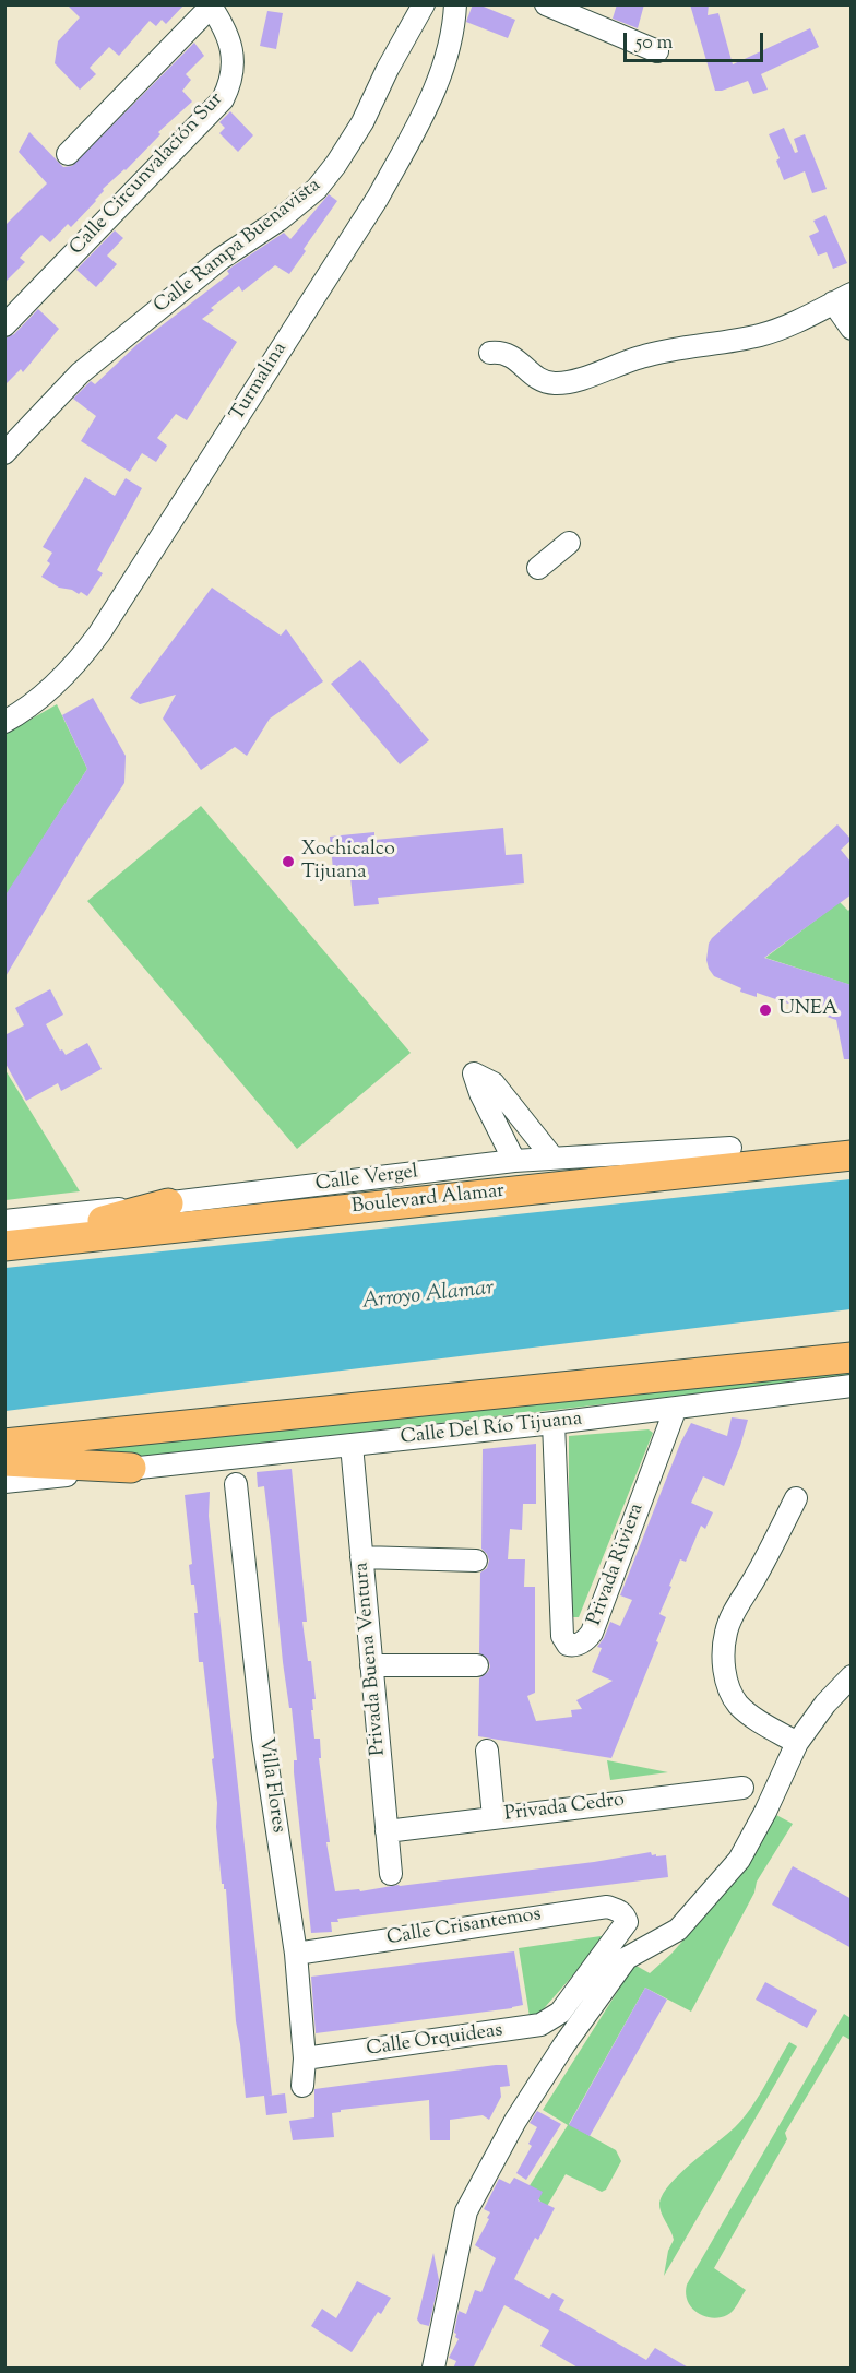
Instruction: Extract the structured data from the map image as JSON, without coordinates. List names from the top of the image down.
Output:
{
  "streets": {
    "highway": ["Boulevard Alamar"],
    "street": [
      "Calle Circunvalación Sur",
      "Calle Rampa Buenavista",
      "Turmalina",
      "Calle Vergel",
      "Calle Del Río Tijuana",
      "Privada Riviera",
      "Privada Buena Ventura",
      "Villa Flores",
      "Privada Cedro",
      "Calle Crisantemos",
      "Calle Orquideas"
    ]
  },
  "crossings": [
    ["Calle Del Río Tijuana", "Privada Riviera"],
    ["Calle Del Río Tijuana", "Privada Buena Ventura"],
    ["Calle Del Río Tijuana", "Villa Flores"],
    ["Privada Buena Ventura", "Privada Cedro"],
    ["Villa Flores", "Calle Crisantemos"],
    ["Villa Flores", "Calle Orquideas"],
    ["Calle Crisantemos", "Calle Orquideas"]
  ],
  "water": ["Arroyo Alamar"],
  "places": ["Xochicalco Tijuana", "UNEA"],
  "scale_bar": "50 m"
}
